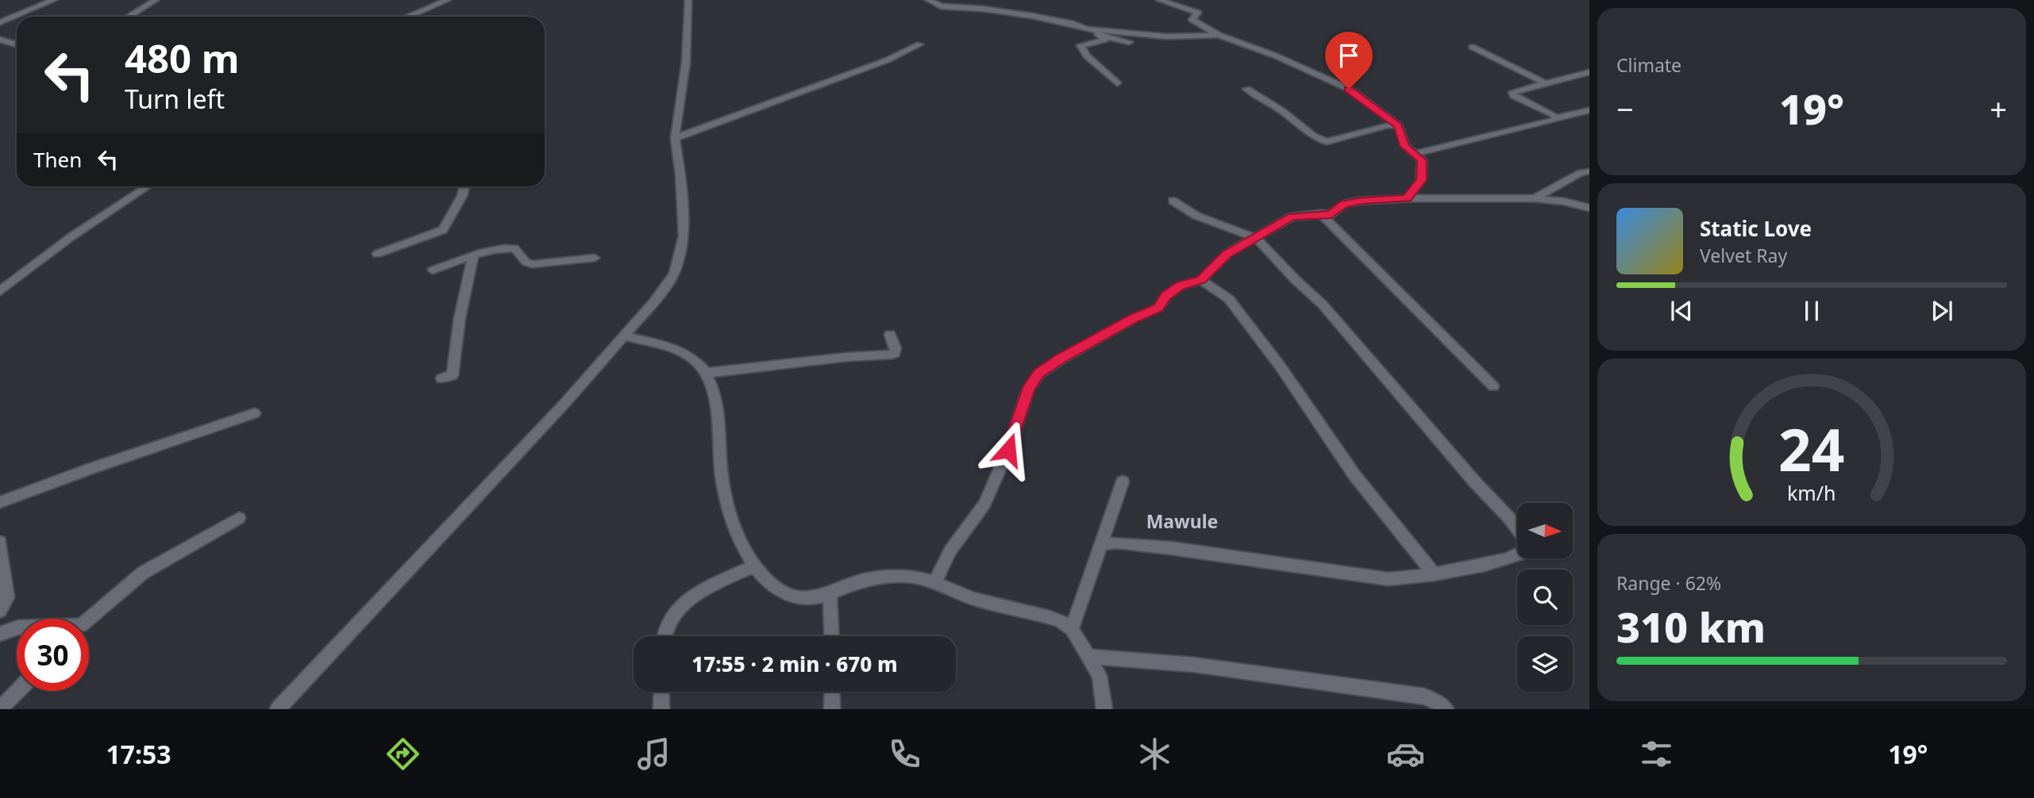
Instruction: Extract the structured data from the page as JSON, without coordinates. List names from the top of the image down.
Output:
{
  "districts": ["Mawule"],
  "north": "right",
  "page": {
    "tile": [
      "Climate",
      ["Range · 62%", "310 km"]
    ],
    "turn": ["480 m", "Turn left"],
    "heat": ["−", "19°", "+"],
    "then": "Then",
    "song": ["Static Love", "Velvet Ray"],
    "limit": "30",
    "trip": "17:55 · 2 min · 670 m",
    "tabs": ["17:53", "19°"],
    "gauge": ["24", "km/h"]
  }
}
